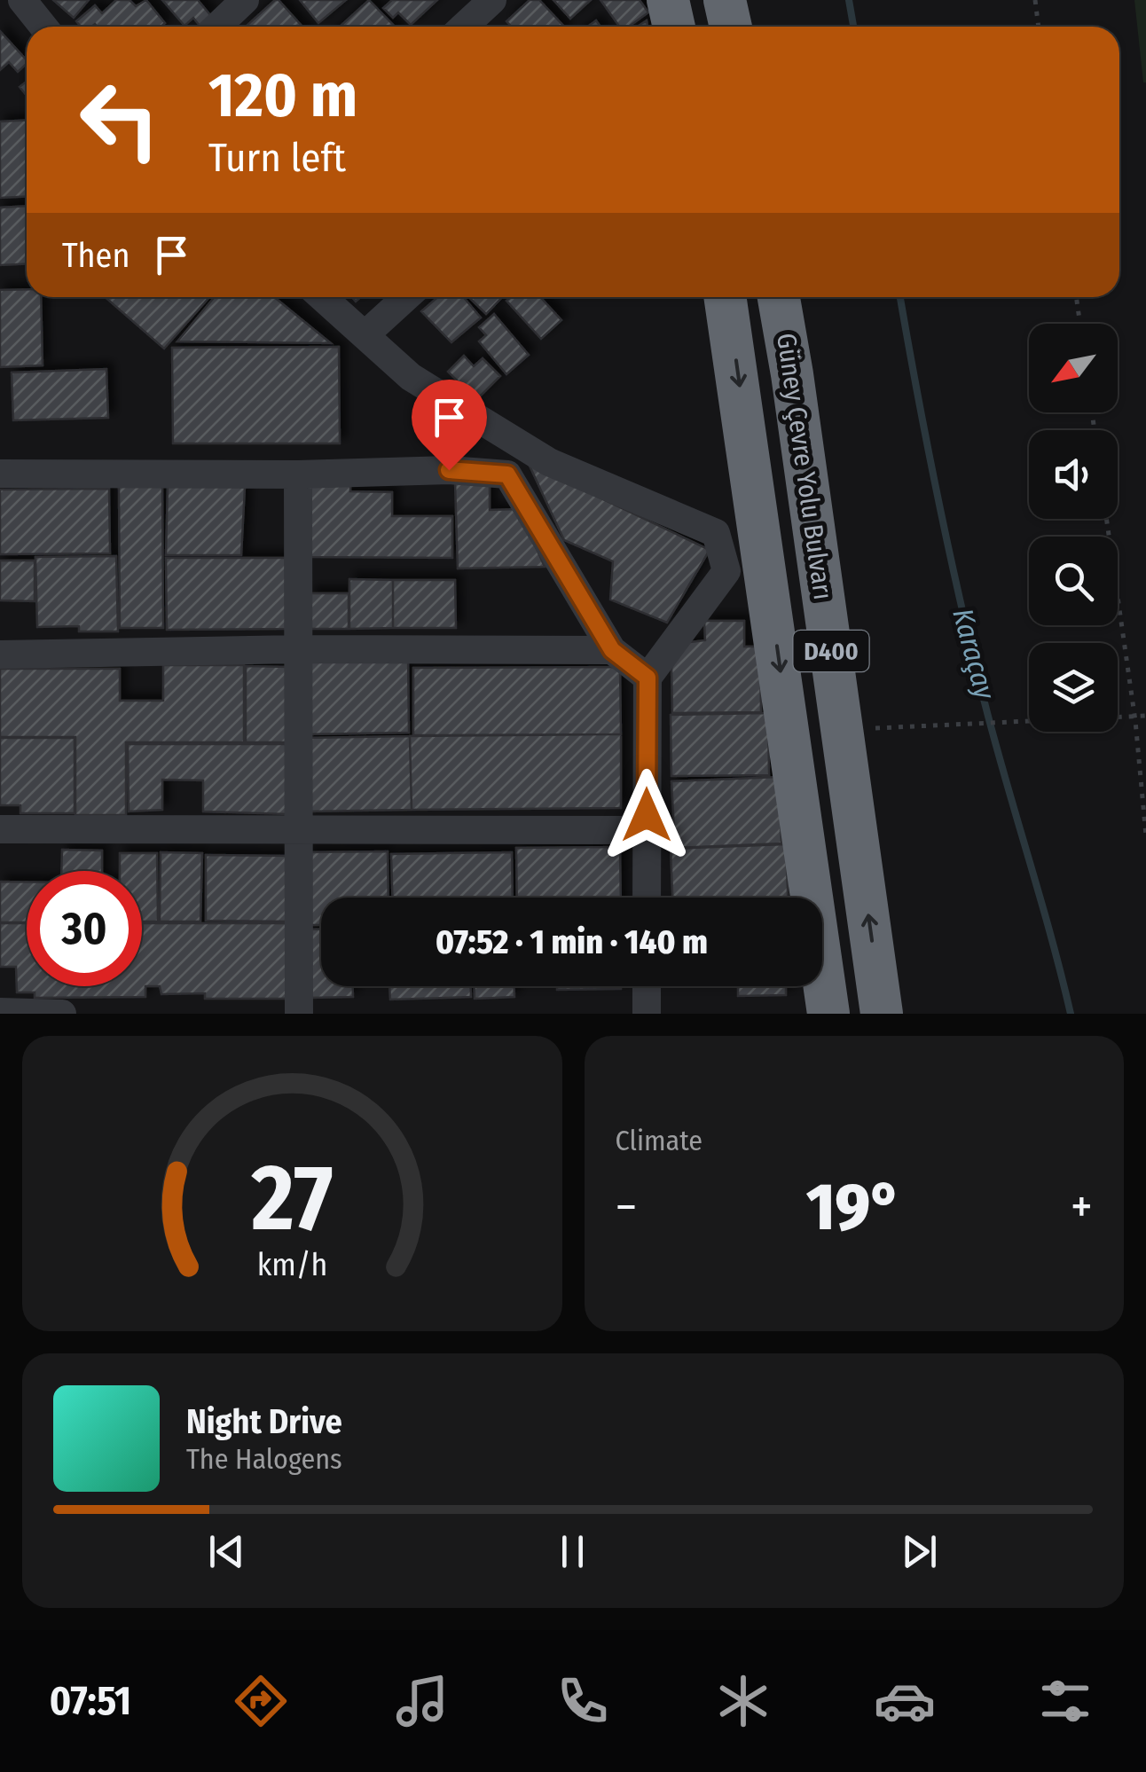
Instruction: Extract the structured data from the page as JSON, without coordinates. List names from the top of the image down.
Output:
{
  "streets": {
    "highway": ["Güney Çevre Yolu Bulvarı", "D400"]
  },
  "water": ["Karaçay"],
  "north": "bottom left",
  "page": {
    "turn": ["120 m", "Turn left"],
    "then": "Then",
    "limit": "30",
    "trip": "07:52 · 1 min · 140 m",
    "tile": "Climate",
    "heat": ["−", "19°", "+"],
    "song": ["Night Drive", "The Halogens"],
    "tabs": "07:51",
    "gauge": ["27", "km/h"]
  }
}
